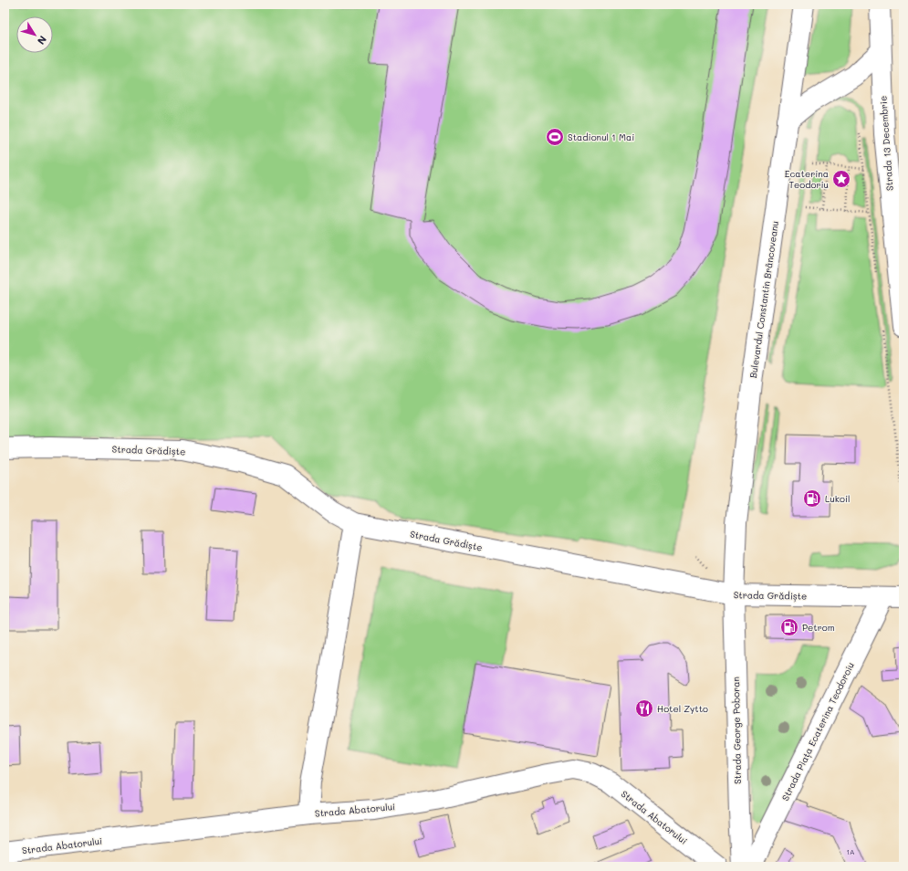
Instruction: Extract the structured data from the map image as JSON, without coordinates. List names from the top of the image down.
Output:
{
  "streets": {
    "street": [
      "Strada 13 Decembrie",
      "Bulevardul Constantin Brâncoveanu",
      "Strada Grădiște",
      "Strada George Poboran",
      "Strada Piața Ecaterina Teodoroiu",
      "Strada Abatorului"
    ]
  },
  "crossings": [
    ["Bulevardul Constantin Brâncoveanu", "Strada Grădiște"],
    ["Bulevardul Constantin Brâncoveanu", "Strada George Poboran"],
    ["Strada Grădiște", "Strada George Poboran"],
    ["Strada Grădiște", "Strada Piața Ecaterina Teodoroiu"]
  ],
  "places": {
    "sports": ["Stadionul 1 Mai"],
    "place": ["Ecaterina Teodoriu"],
    "fuel station": ["Lukoil", "Petrom"],
    "restaurant": ["Hotel Zytto"]
  },
  "house_numbers": ["1A"],
  "north": "bottom right"
}
